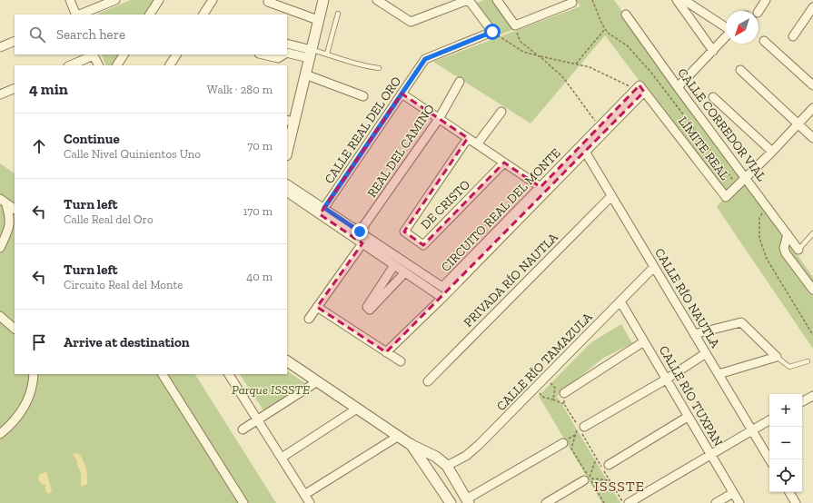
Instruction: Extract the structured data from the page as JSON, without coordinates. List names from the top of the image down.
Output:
{
  "streets": {
    "street": [
      "CALLE CORREDOR VIAL",
      "CALLE REAL DEL ORO",
      "LÍMITE REAL",
      "REAL DEL CAMINO",
      "DE CRISTO",
      "CIRCUITO REAL DEL MONTE",
      "PRIVADA RÍO NAUTLA",
      "CALLE RÍO NAUTLA",
      "CALLE RÍO TAMAZULA",
      "CALLE RÍO TUXPAN"
    ]
  },
  "crossings": [
    ["CALLE CORREDOR VIAL", "LÍMITE REAL"],
    ["CALLE REAL DEL ORO", "CIRCUITO REAL DEL MONTE"],
    ["LÍMITE REAL", "CIRCUITO REAL DEL MONTE"],
    ["REAL DEL CAMINO", "CIRCUITO REAL DEL MONTE"],
    ["CIRCUITO REAL DEL MONTE", "CALLE RÍO NAUTLA"],
    ["PRIVADA RÍO NAUTLA", "CALLE RÍO NAUTLA"],
    ["CALLE RÍO NAUTLA", "CALLE RÍO TAMAZULA"],
    ["CALLE RÍO TAMAZULA", "CALLE RÍO TUXPAN"]
  ],
  "districts": ["ISSSTE"],
  "parks": ["Parque ISSSTE"],
  "north": "bottom left",
  "page": {
    "search": "Search here",
    "heading": ["4 min", "Walk · 280 m"],
    "list": [
      ["Continue", "Calle Nivel Quinientos Uno", "70 m"],
      ["Turn left", "Calle Real del Oro", "170 m"],
      ["Turn left", "Circuito Real del Monte", "40 m"],
      "Arrive at destination"
    ],
    "map_buttons": ["+", "−"]
  }
}
